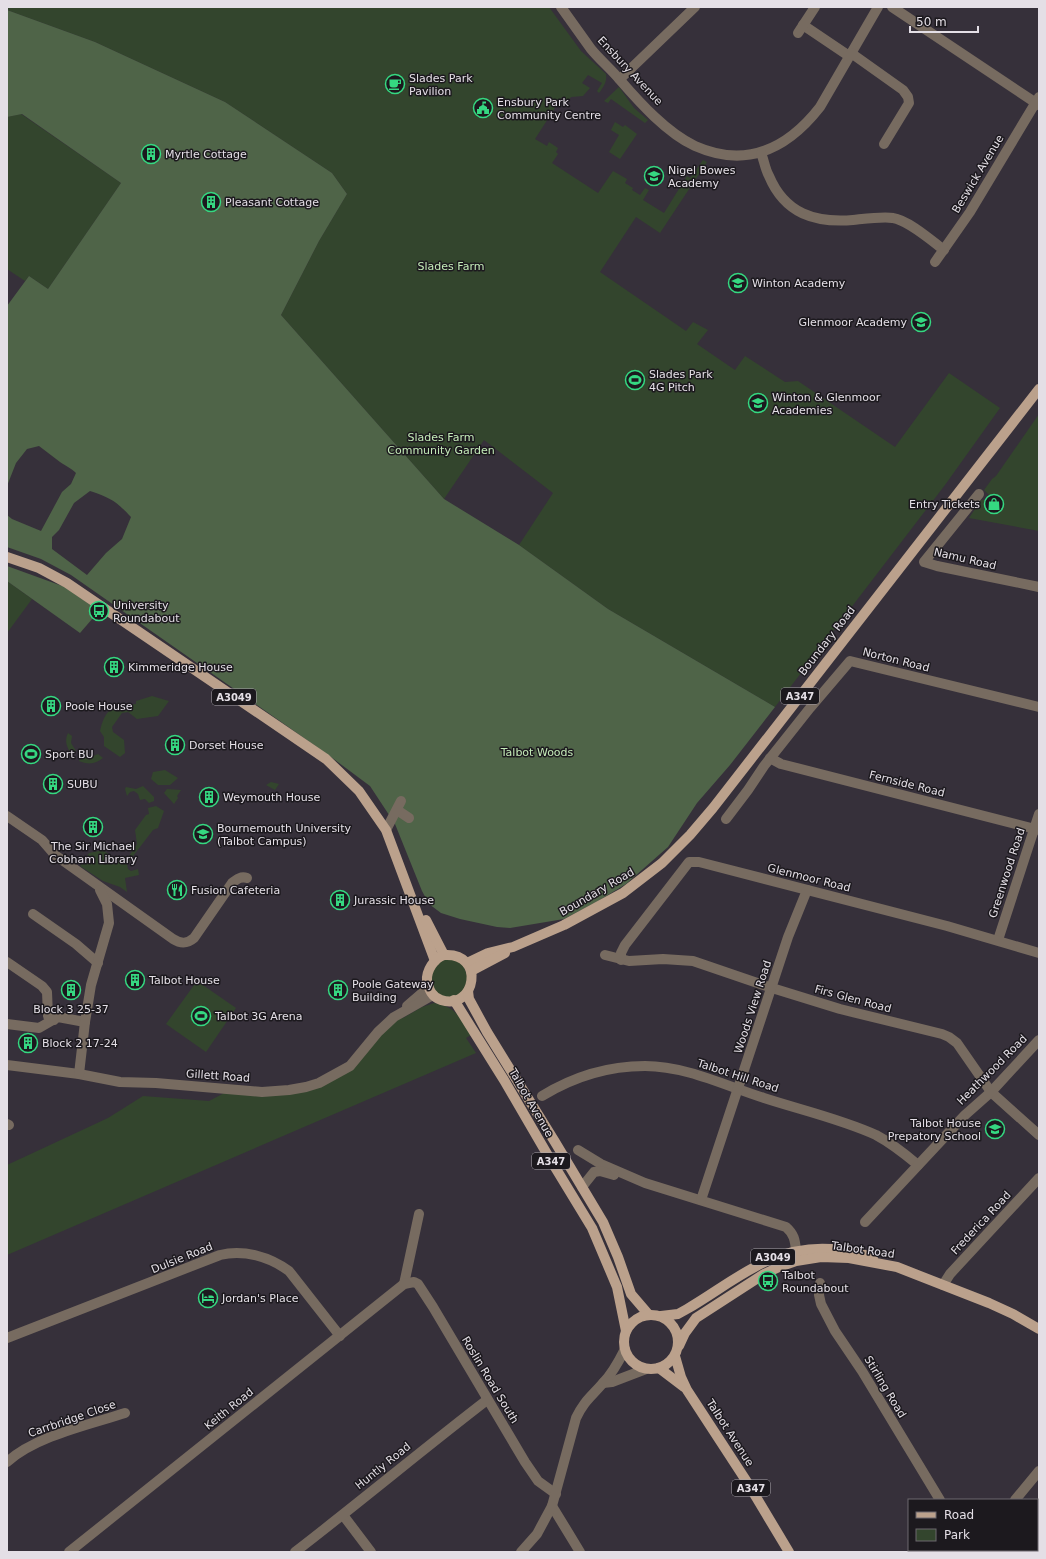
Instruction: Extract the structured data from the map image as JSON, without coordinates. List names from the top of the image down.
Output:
{
  "streets": {
    "main road": [
      "Boundary Road",
      "A347",
      "A3049",
      "Talbot Avenue",
      "Talbot Road"
    ],
    "street": [
      "Ensbury Avenue",
      "Beswick Avenue",
      "Namu Road",
      "Norton Road",
      "Fernside Road",
      "Greenwood Road",
      "Glenmoor Road",
      "Firs Glen Road",
      "Woods View Road",
      "Heathwood Road",
      "Gillett Road",
      "Talbot Hill Road",
      "Frederica Road",
      "Dulsie Road",
      "Roslin Road South",
      "Stirling Road",
      "Keith Road",
      "Carrbridge Close",
      "Huntly Road"
    ]
  },
  "crossings": [
    ["Boundary Road", "A347"],
    ["Boundary Road", "A3049"],
    ["Boundary Road", "Gillett Road"],
    ["Boundary Road", "Talbot Avenue"],
    ["Norton Road", "Fernside Road"],
    ["A347", "A3049"],
    ["A347", "Gillett Road"],
    ["A347", "Talbot Avenue"],
    ["A347", "Talbot Road"],
    ["A3049", "Gillett Road"],
    ["A3049", "Talbot Avenue"],
    ["A3049", "Talbot Road"],
    ["Fernside Road", "Greenwood Road"],
    ["Greenwood Road", "Glenmoor Road"],
    ["Glenmoor Road", "Firs Glen Road"],
    ["Glenmoor Road", "Woods View Road"],
    ["Firs Glen Road", "Woods View Road"],
    ["Firs Glen Road", "Heathwood Road"],
    ["Woods View Road", "Talbot Hill Road"],
    ["Heathwood Road", "Talbot Hill Road"],
    ["Gillett Road", "Talbot Avenue"],
    ["Talbot Avenue", "Talbot Road"],
    ["Frederica Road", "Talbot Road"],
    ["Dulsie Road", "Keith Road"],
    ["Roslin Road South", "Keith Road"],
    ["Roslin Road South", "Huntly Road"]
  ],
  "parks": ["Slades Farm", "Slades Farm Community Garden", "Talbot Woods"],
  "places": {
    "cafe": ["Slades Park Pavilion"],
    "public building": ["Ensbury Park Community Centre"],
    "building": [
      "Myrtle Cottage",
      "Pleasant Cottage",
      "Kimmeridge House",
      "Poole House",
      "Dorset House",
      "SUBU",
      "Weymouth House",
      "The Sir Michael Cobham Library",
      "Jurassic House",
      "Talbot House",
      "Block 3 25-37",
      "Poole Gateway Building",
      "Block 2 17-24"
    ],
    "school or university": [
      "Nigel Bowes Academy",
      "Winton Academy",
      "Glenmoor Academy",
      "Winton & Glenmoor Academies",
      "Bournemouth University (Talbot Campus)",
      "Talbot House Prepatory School"
    ],
    "sports": ["Slades Park 4G Pitch", "Sport BU", "Talbot 3G Arena"],
    "shop": ["Entry Tickets"],
    "bus stop": ["University Roundabout", "Talbot Roundabout"],
    "restaurant": ["Fusion Cafeteria"],
    "hotel": ["Jordan's Place"]
  },
  "legend": ["Road", "Park"],
  "scale_bar": "50 m"
}
